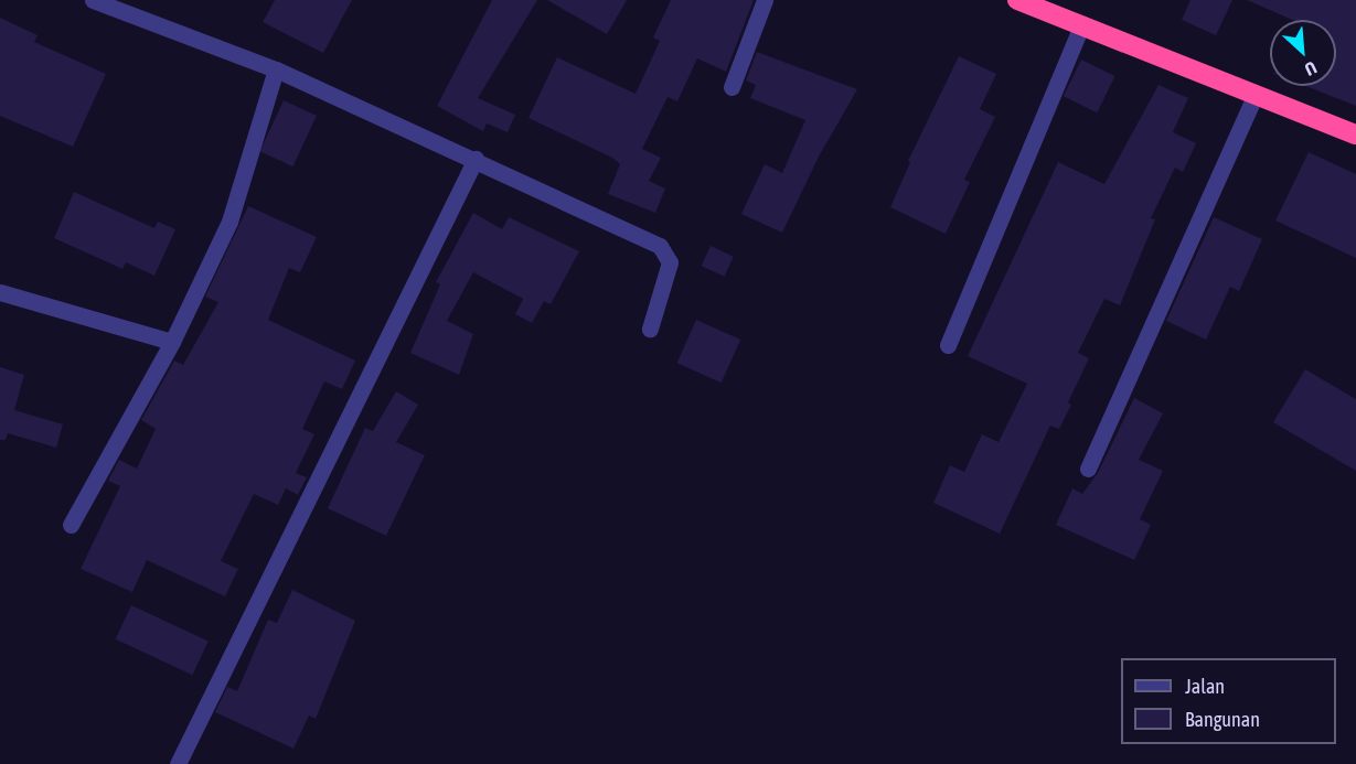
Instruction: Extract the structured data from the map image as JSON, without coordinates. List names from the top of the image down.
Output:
{
  "legend": ["Jalan", "Bangunan"],
  "north": "bottom right"
}
